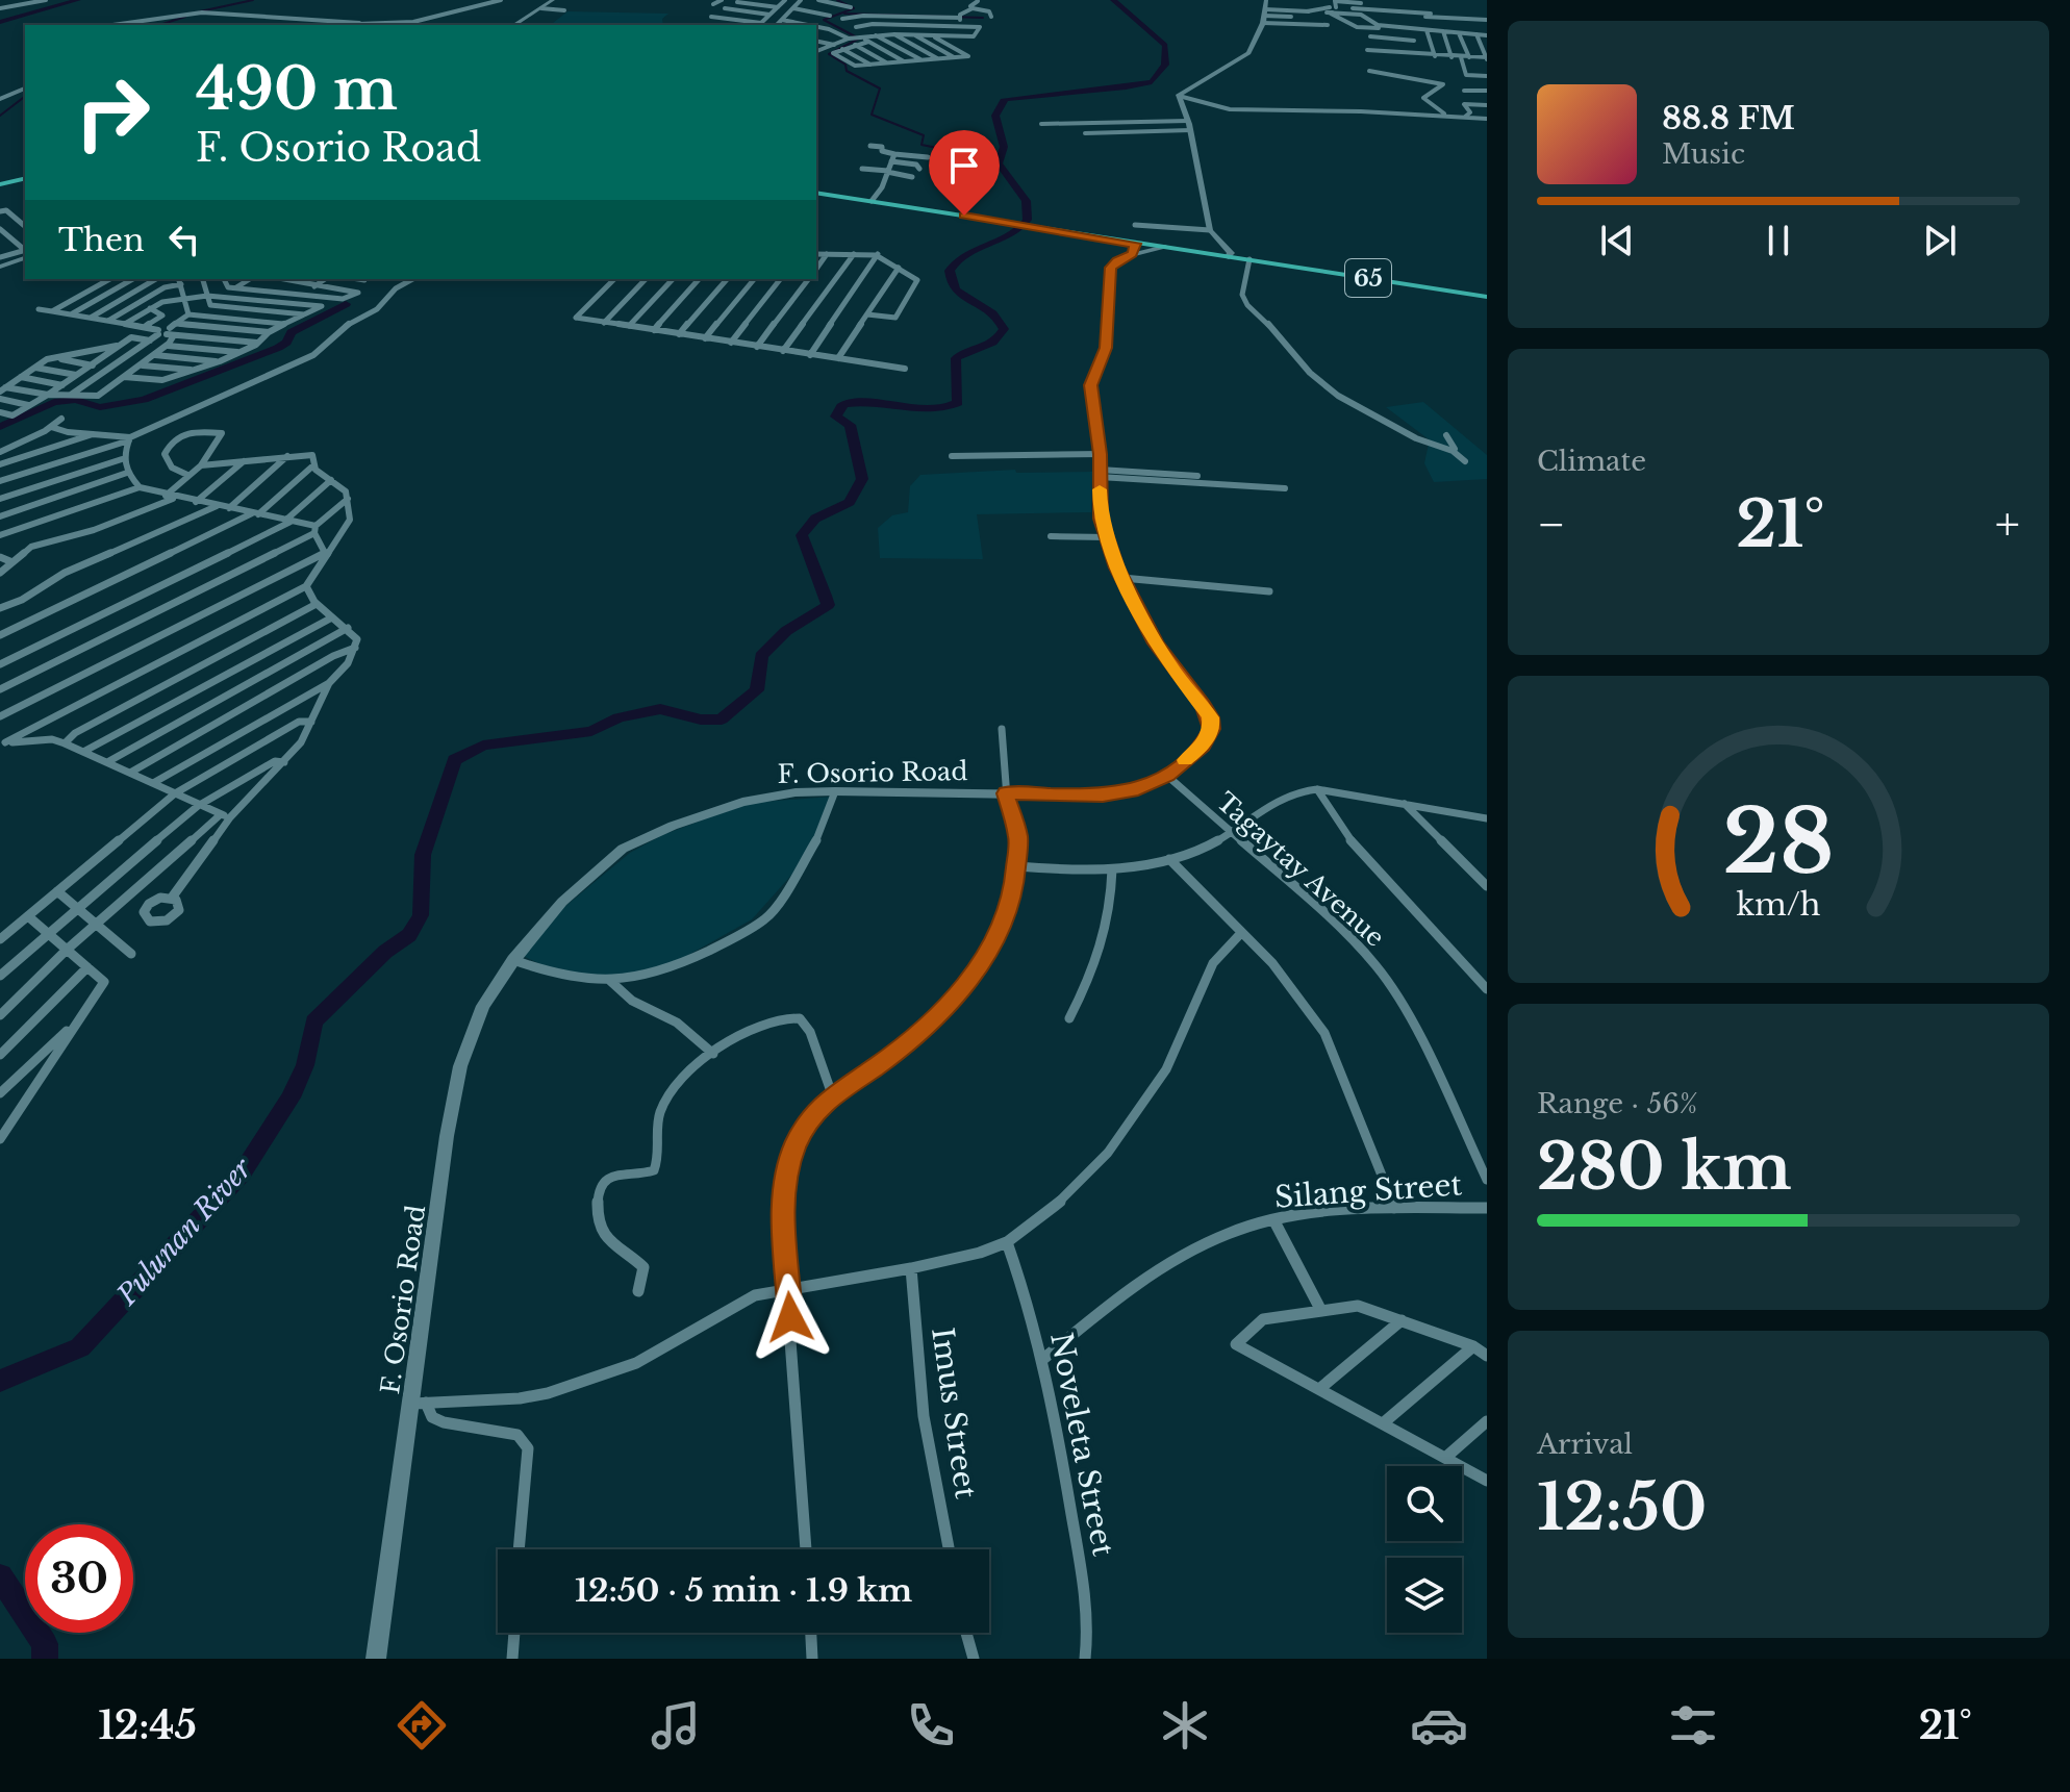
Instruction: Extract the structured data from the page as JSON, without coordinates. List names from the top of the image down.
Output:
{
  "streets": {
    "main road": ["65"],
    "street": [
      "F. Osorio Road",
      "Tagaytay Avenue",
      "Silang Street",
      "Imus Street",
      "Noveleta Street"
    ]
  },
  "crossings": [
    ["F. Osorio Road", "Tagaytay Avenue"],
    ["Silang Street", "Noveleta Street"]
  ],
  "water": ["Pulunan River"],
  "page": {
    "turn": ["490 m", "F. Osorio Road"],
    "song": ["88.8 FM", "Music"],
    "then": "Then",
    "tile": [
      "Climate",
      ["Range · 56%", "280 km"],
      ["Arrival", "12:50"]
    ],
    "heat": ["−", "21°", "+"],
    "limit": "30",
    "trip": "12:50 · 5 min · 1.9 km",
    "tabs": ["12:45", "21°"],
    "gauge": ["28", "km/h"]
  }
}
